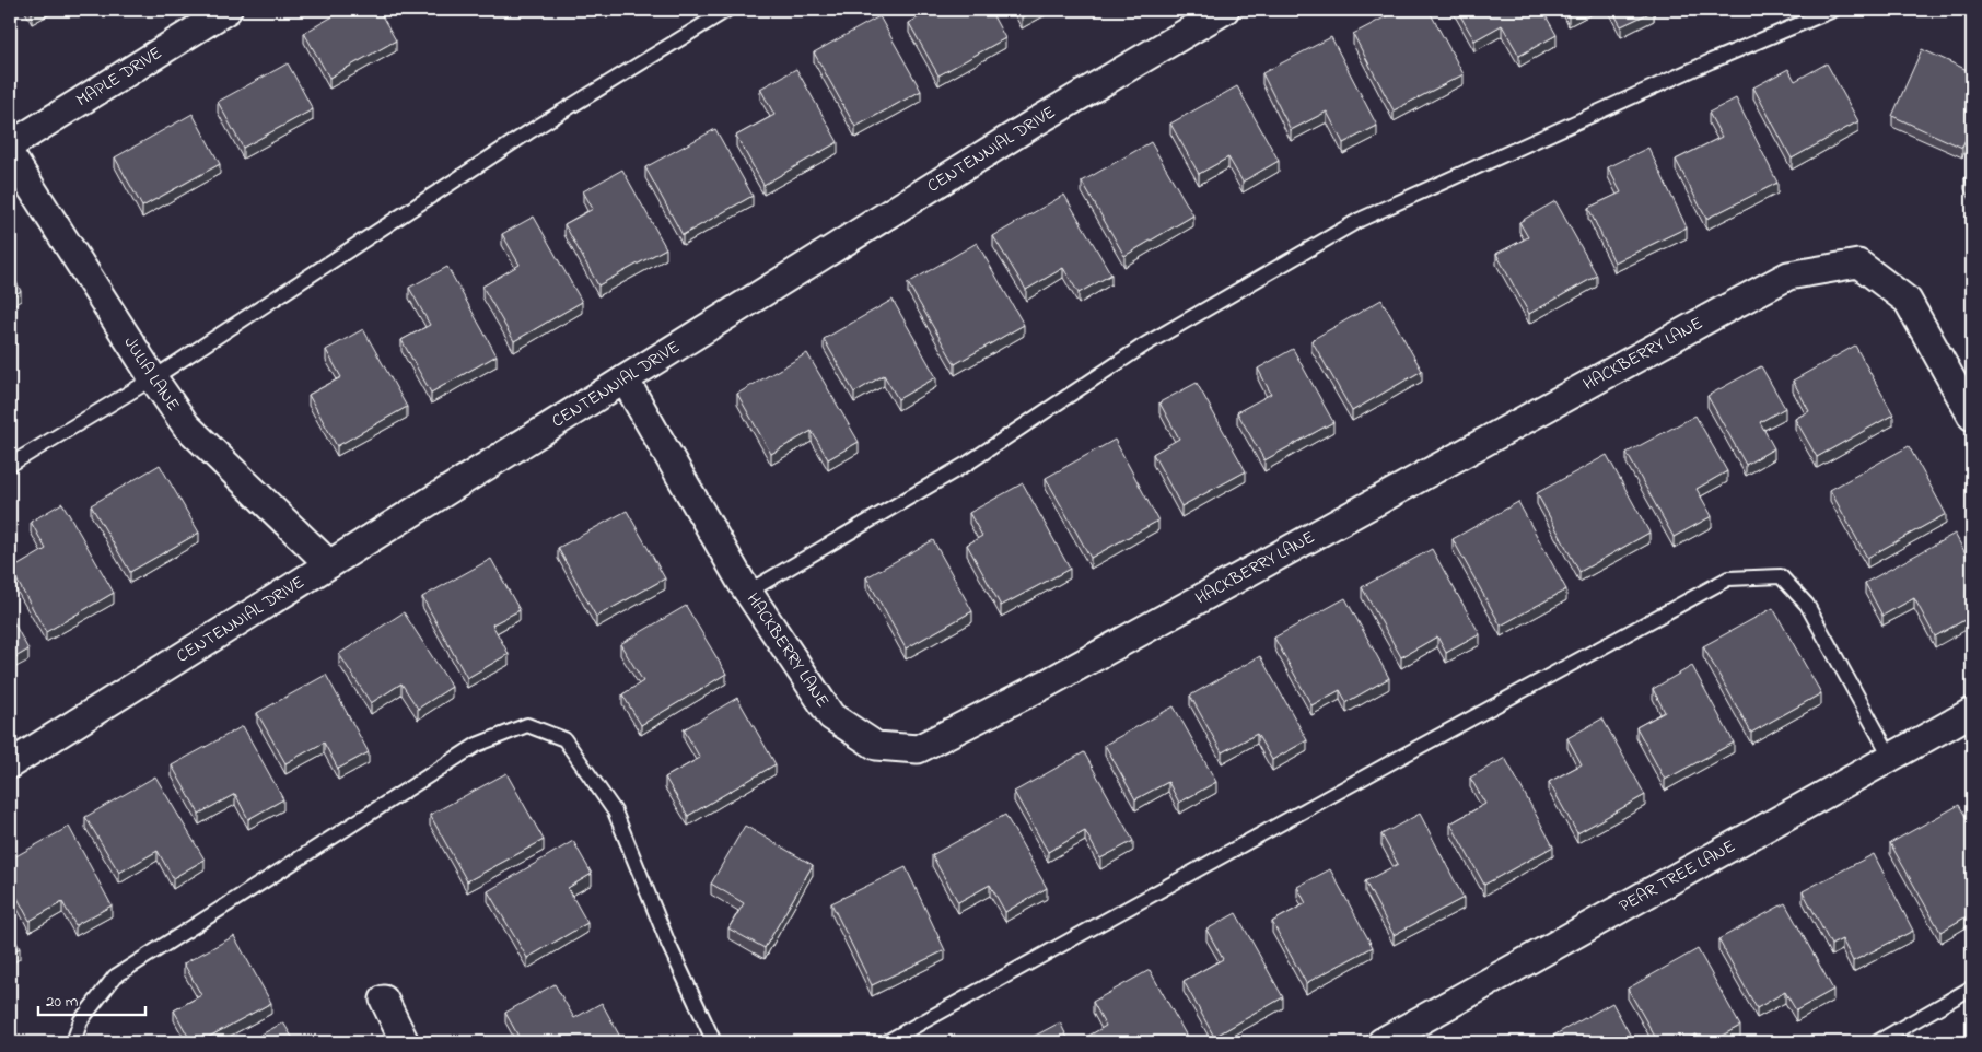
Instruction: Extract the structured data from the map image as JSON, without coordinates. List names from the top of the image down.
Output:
{
  "streets": {
    "street": [
      "MAPLE DRIVE",
      "CENTENNIAL DRIVE",
      "HACKBERRY LANE",
      "JULIA LANE",
      "PEAR TREE LANE"
    ]
  },
  "crossings": [
    ["CENTENNIAL DRIVE", "HACKBERRY LANE"],
    ["CENTENNIAL DRIVE", "JULIA LANE"]
  ],
  "scale_bar": "20 m"
}
